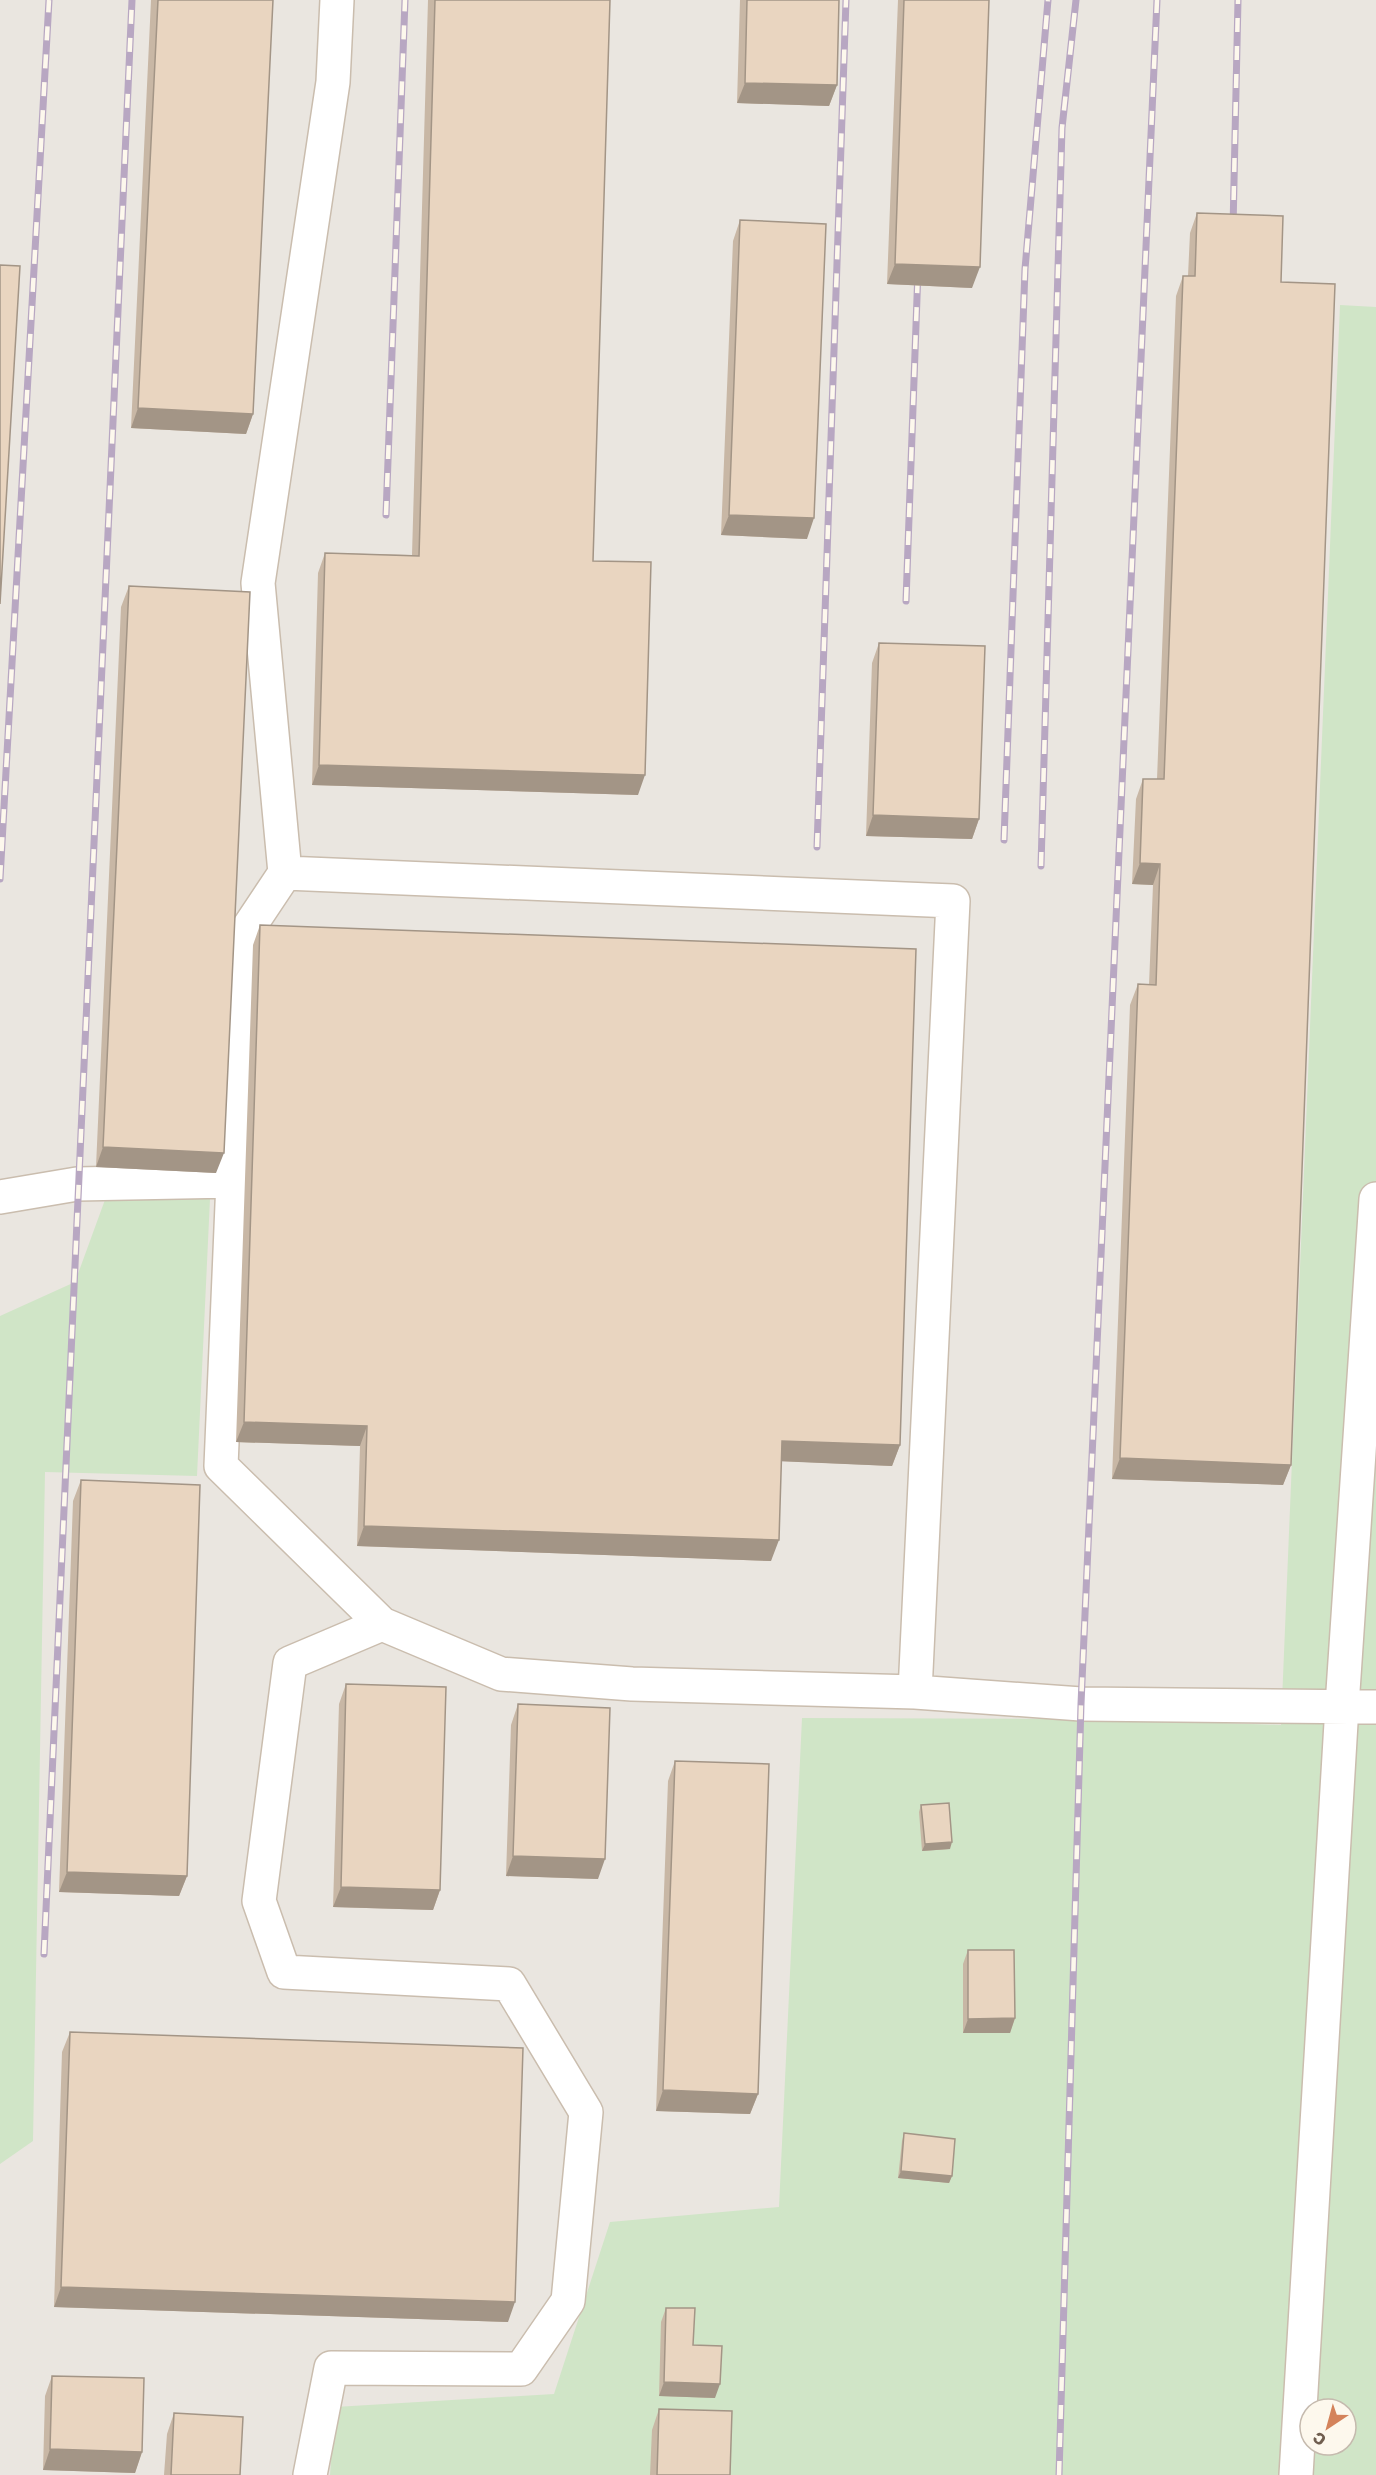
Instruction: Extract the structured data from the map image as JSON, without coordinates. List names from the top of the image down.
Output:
{
  "north": "bottom left"
}
